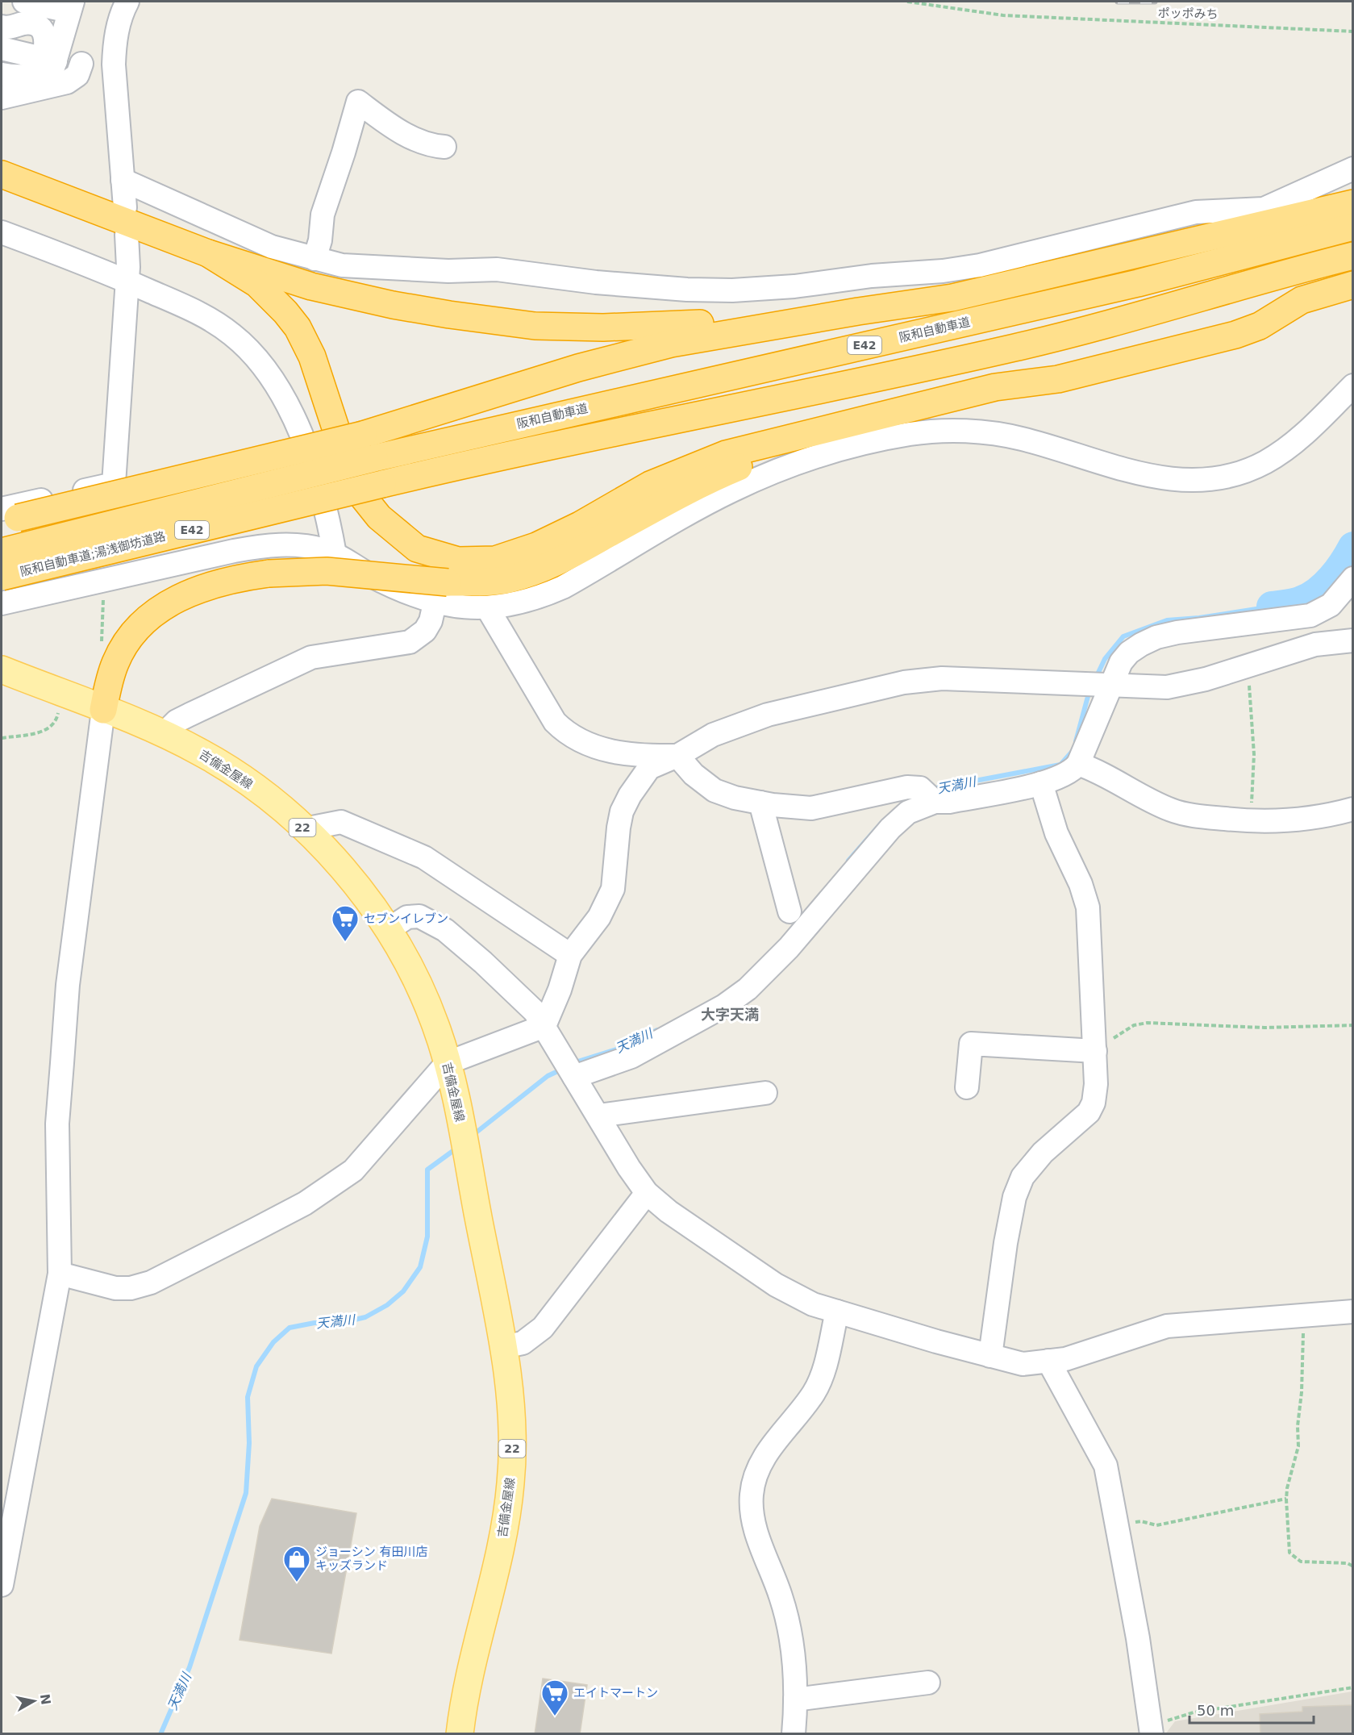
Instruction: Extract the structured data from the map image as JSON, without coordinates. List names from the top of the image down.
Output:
{
  "streets": {
    "highway": ["阪和自動車道", "E42", "阪和自動車道;湯浅御坊道路"],
    "main road": ["吉備金屋線", "22"],
    "path": ["ポッポみち"]
  },
  "crossings": [
    ["阪和自動車道", "阪和自動車道;湯浅御坊道路"]
  ],
  "districts": ["大字天満"],
  "water": ["天満川"],
  "places": {
    "supermarket": ["セブンイレブン", "エイトマートン"],
    "shop": ["ジョーシン 有田川店 キッズランド"]
  },
  "scale_bar": "50 m",
  "north": "right"
}
